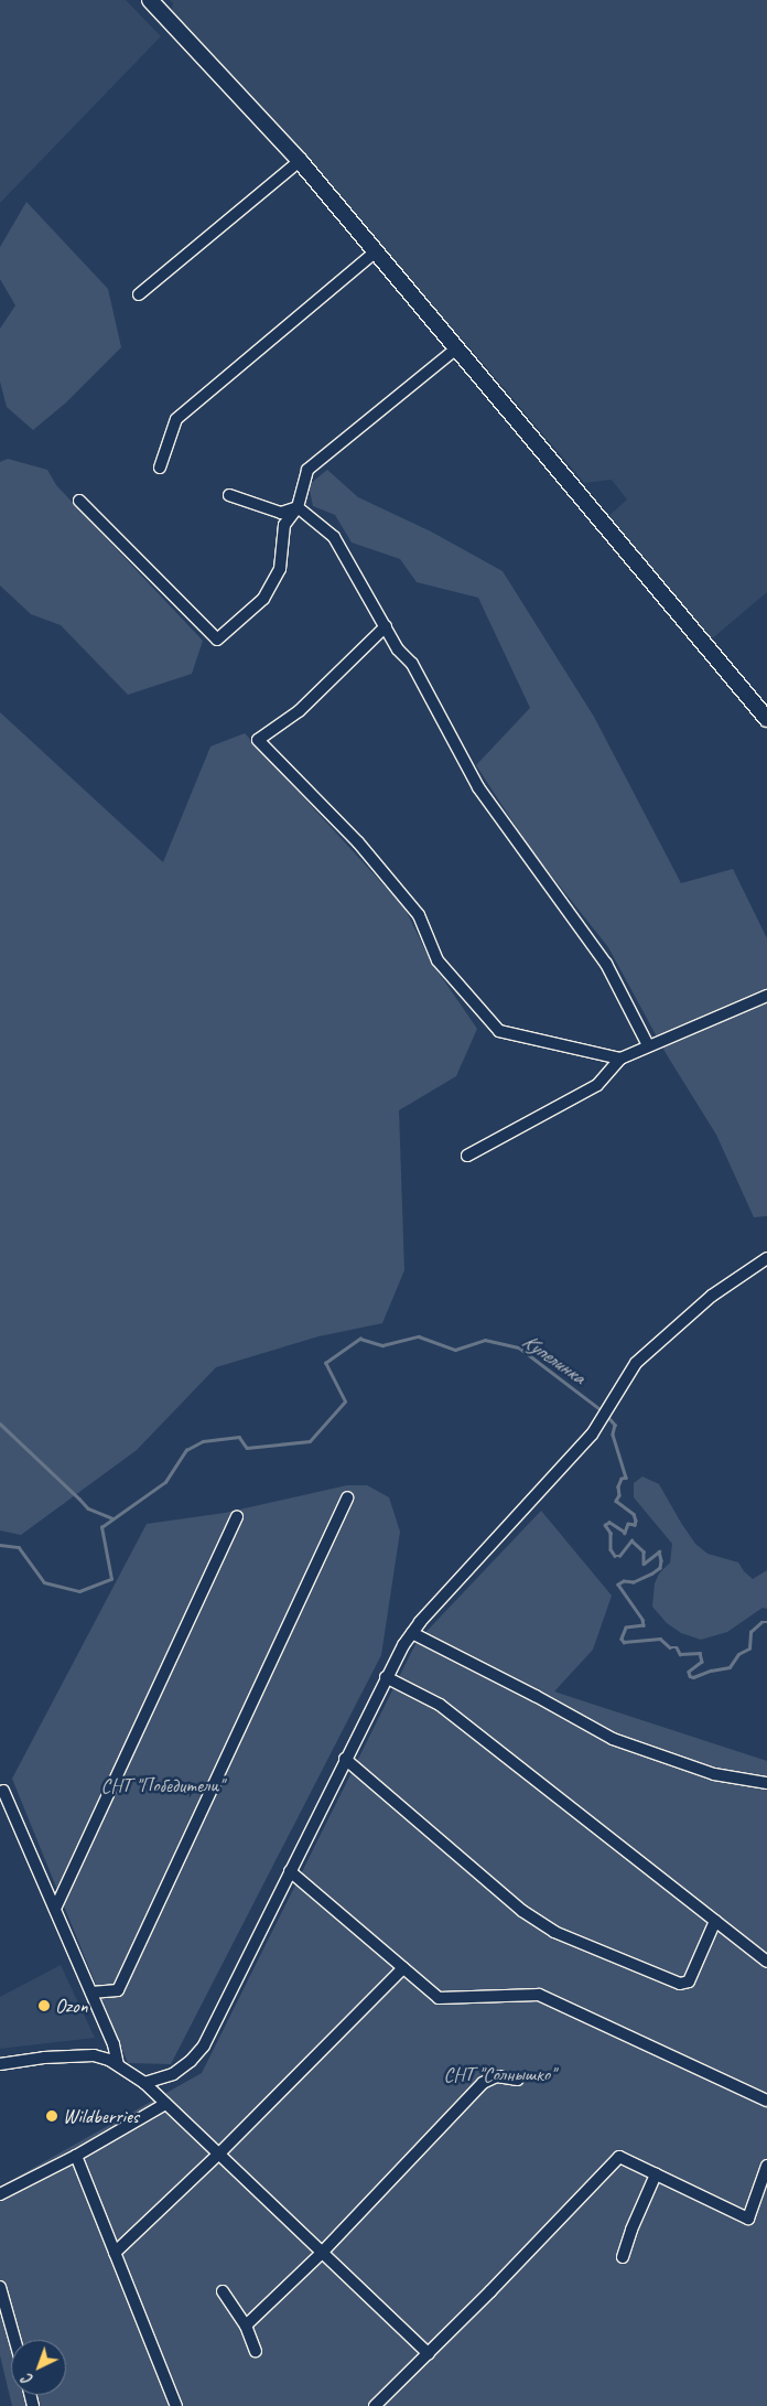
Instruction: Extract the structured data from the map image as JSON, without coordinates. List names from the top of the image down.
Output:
{
  "water": ["Купелинка"],
  "parks": ["СНТ \"Победители\"", "СНТ \"Солнышко\""],
  "places": ["Ozon", "Wildberries"],
  "north": "bottom left"
}
